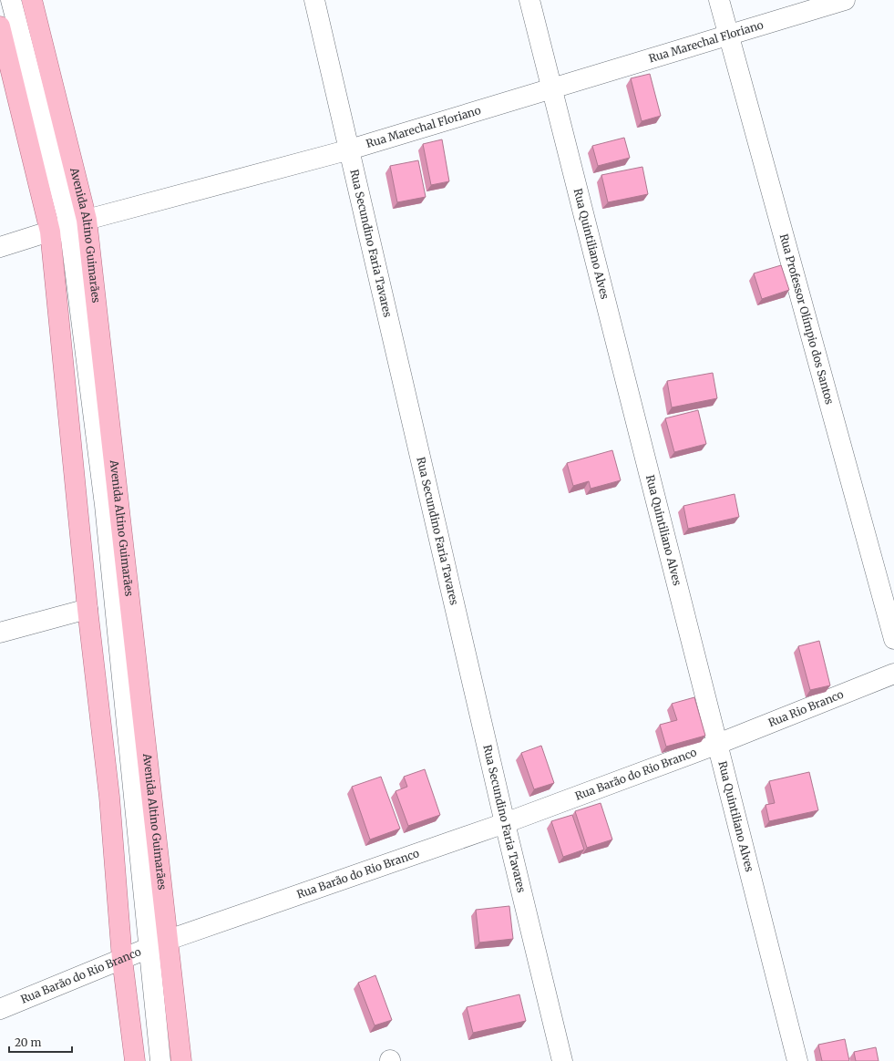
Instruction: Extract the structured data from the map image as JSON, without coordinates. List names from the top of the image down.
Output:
{
  "streets": {
    "main road": ["Avenida Altino Guimarães"],
    "street": [
      "Rua Marechal Floriano",
      "Rua Secundino Faria Tavares",
      "Rua Quintiliano Alves",
      "Rua Professor Olímpio dos Santos",
      "Rua Rio Branco",
      "Rua Barão do Rio Branco"
    ]
  },
  "crossings": [
    ["Rua Marechal Floriano", "Avenida Altino Guimarães"],
    ["Rua Marechal Floriano", "Rua Secundino Faria Tavares"],
    ["Rua Marechal Floriano", "Rua Quintiliano Alves"],
    ["Rua Marechal Floriano", "Rua Professor Olímpio dos Santos"],
    ["Avenida Altino Guimarães", "Rua Barão do Rio Branco"],
    ["Rua Secundino Faria Tavares", "Rua Barão do Rio Branco"],
    ["Rua Quintiliano Alves", "Rua Rio Branco"],
    ["Rua Quintiliano Alves", "Rua Barão do Rio Branco"],
    ["Rua Rio Branco", "Rua Barão do Rio Branco"]
  ],
  "scale_bar": "20 m"
}
